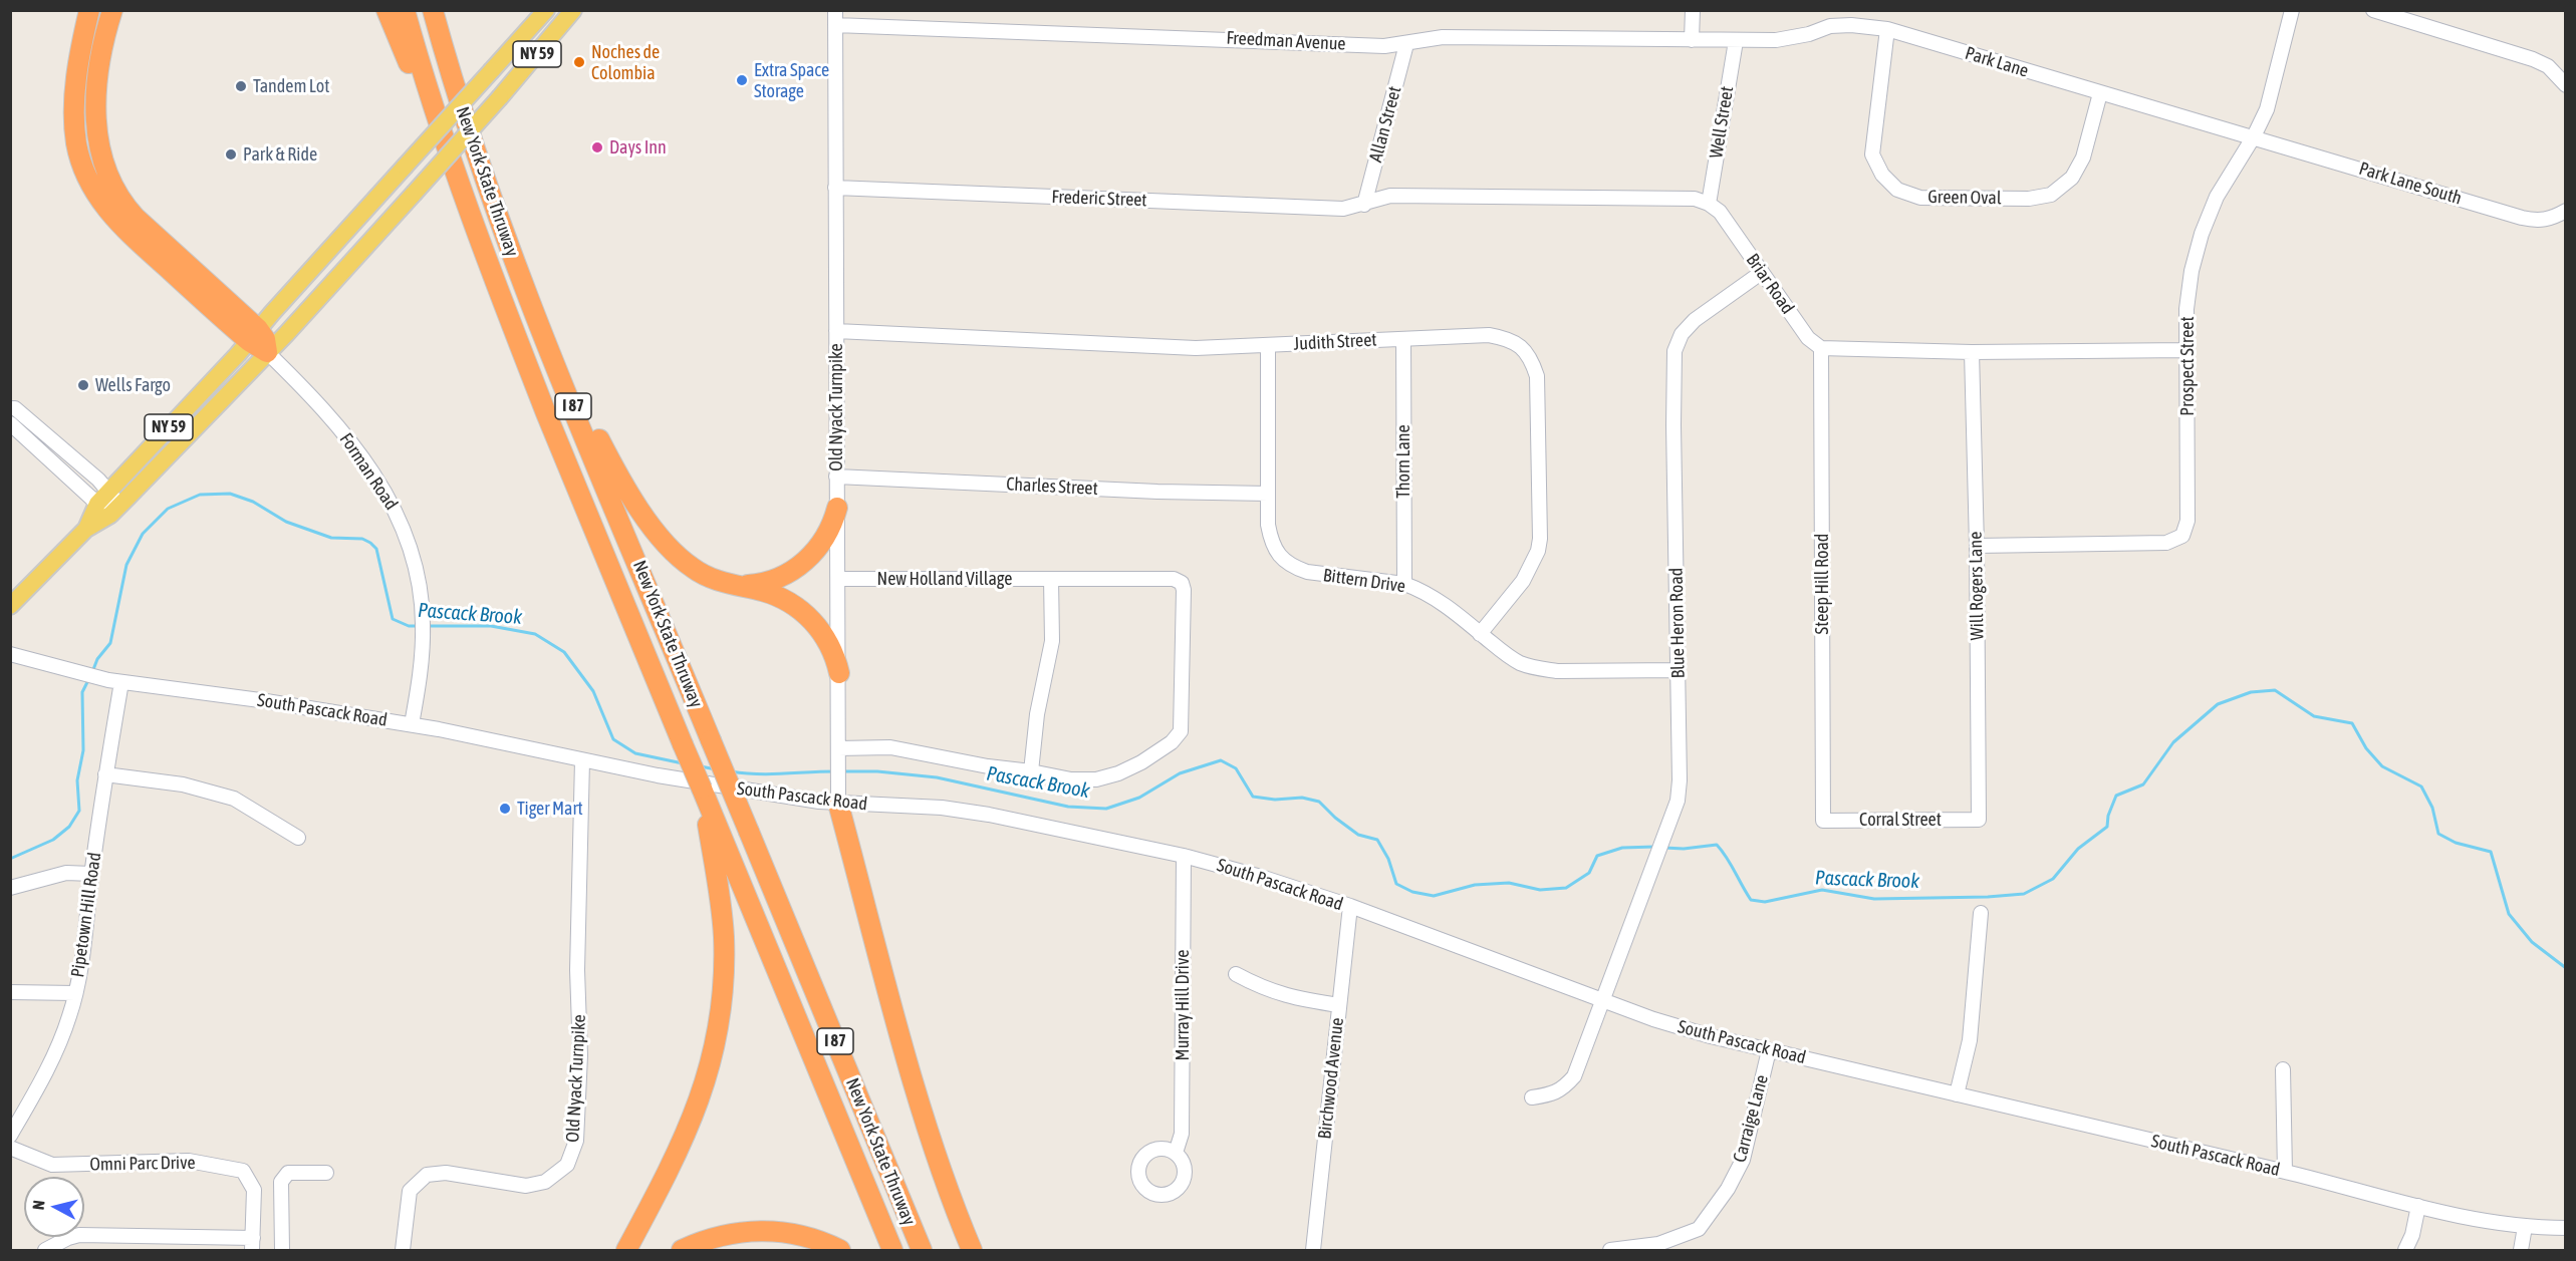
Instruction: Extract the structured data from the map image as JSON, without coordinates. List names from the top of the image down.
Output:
{
  "streets": {
    "highway": ["New York State Thruway", "I 87"],
    "main road": ["NY 59"],
    "street": [
      "Freedman Avenue",
      "Park Lane",
      "Well Street",
      "Allan Street",
      "Park Lane South",
      "Green Oval",
      "Frederic Street",
      "Briar Road",
      "Judith Street",
      "Prospect Street",
      "Old Nyack Turnpike",
      "Thorn Lane",
      "Forman Road",
      "Charles Street",
      "New Holland Village",
      "Bittern Drive",
      "Steep Hill Road",
      "Will Rogers Lane",
      "Blue Heron Road",
      "South Pascack Road",
      "Corral Street",
      "Pipetown Hill Road",
      "Murray Hill Drive",
      "Birchwood Avenue",
      "Carraige Lane",
      "Omni Parc Drive"
    ]
  },
  "crossings": [
    ["Freedman Avenue", "Park Lane"],
    ["Freedman Avenue", "Well Street"],
    ["Freedman Avenue", "Allan Street"],
    ["Freedman Avenue", "Old Nyack Turnpike"],
    ["NY 59", "Forman Road"],
    ["Park Lane", "Well Street"],
    ["Park Lane", "Park Lane South"],
    ["Park Lane", "Green Oval"],
    ["Park Lane", "Prospect Street"],
    ["Well Street", "Briar Road"],
    ["Allan Street", "Frederic Street"],
    ["Park Lane South", "Prospect Street"],
    ["Frederic Street", "Old Nyack Turnpike"],
    ["Briar Road", "Steep Hill Road"],
    ["Briar Road", "Blue Heron Road"],
    ["Judith Street", "Old Nyack Turnpike"],
    ["Judith Street", "Thorn Lane"],
    ["Judith Street", "Bittern Drive"],
    ["Prospect Street", "Will Rogers Lane"],
    ["Old Nyack Turnpike", "Charles Street"],
    ["Old Nyack Turnpike", "New Holland Village"],
    ["Old Nyack Turnpike", "South Pascack Road"],
    ["Thorn Lane", "Bittern Drive"],
    ["Forman Road", "South Pascack Road"],
    ["Charles Street", "Bittern Drive"],
    ["Bittern Drive", "Blue Heron Road"],
    ["Steep Hill Road", "Corral Street"],
    ["Will Rogers Lane", "Corral Street"],
    ["Blue Heron Road", "South Pascack Road"],
    ["South Pascack Road", "Pipetown Hill Road"],
    ["South Pascack Road", "Murray Hill Drive"],
    ["South Pascack Road", "Birchwood Avenue"],
    ["South Pascack Road", "Carraige Lane"]
  ],
  "water": ["Pascack Brook"],
  "places": [
    "Noches de Colombia",
    "Extra Space Storage",
    "Tandem Lot",
    "Days Inn",
    "Park & Ride",
    "Wells Fargo",
    "Tiger Mart"
  ],
  "north": "left"
}
